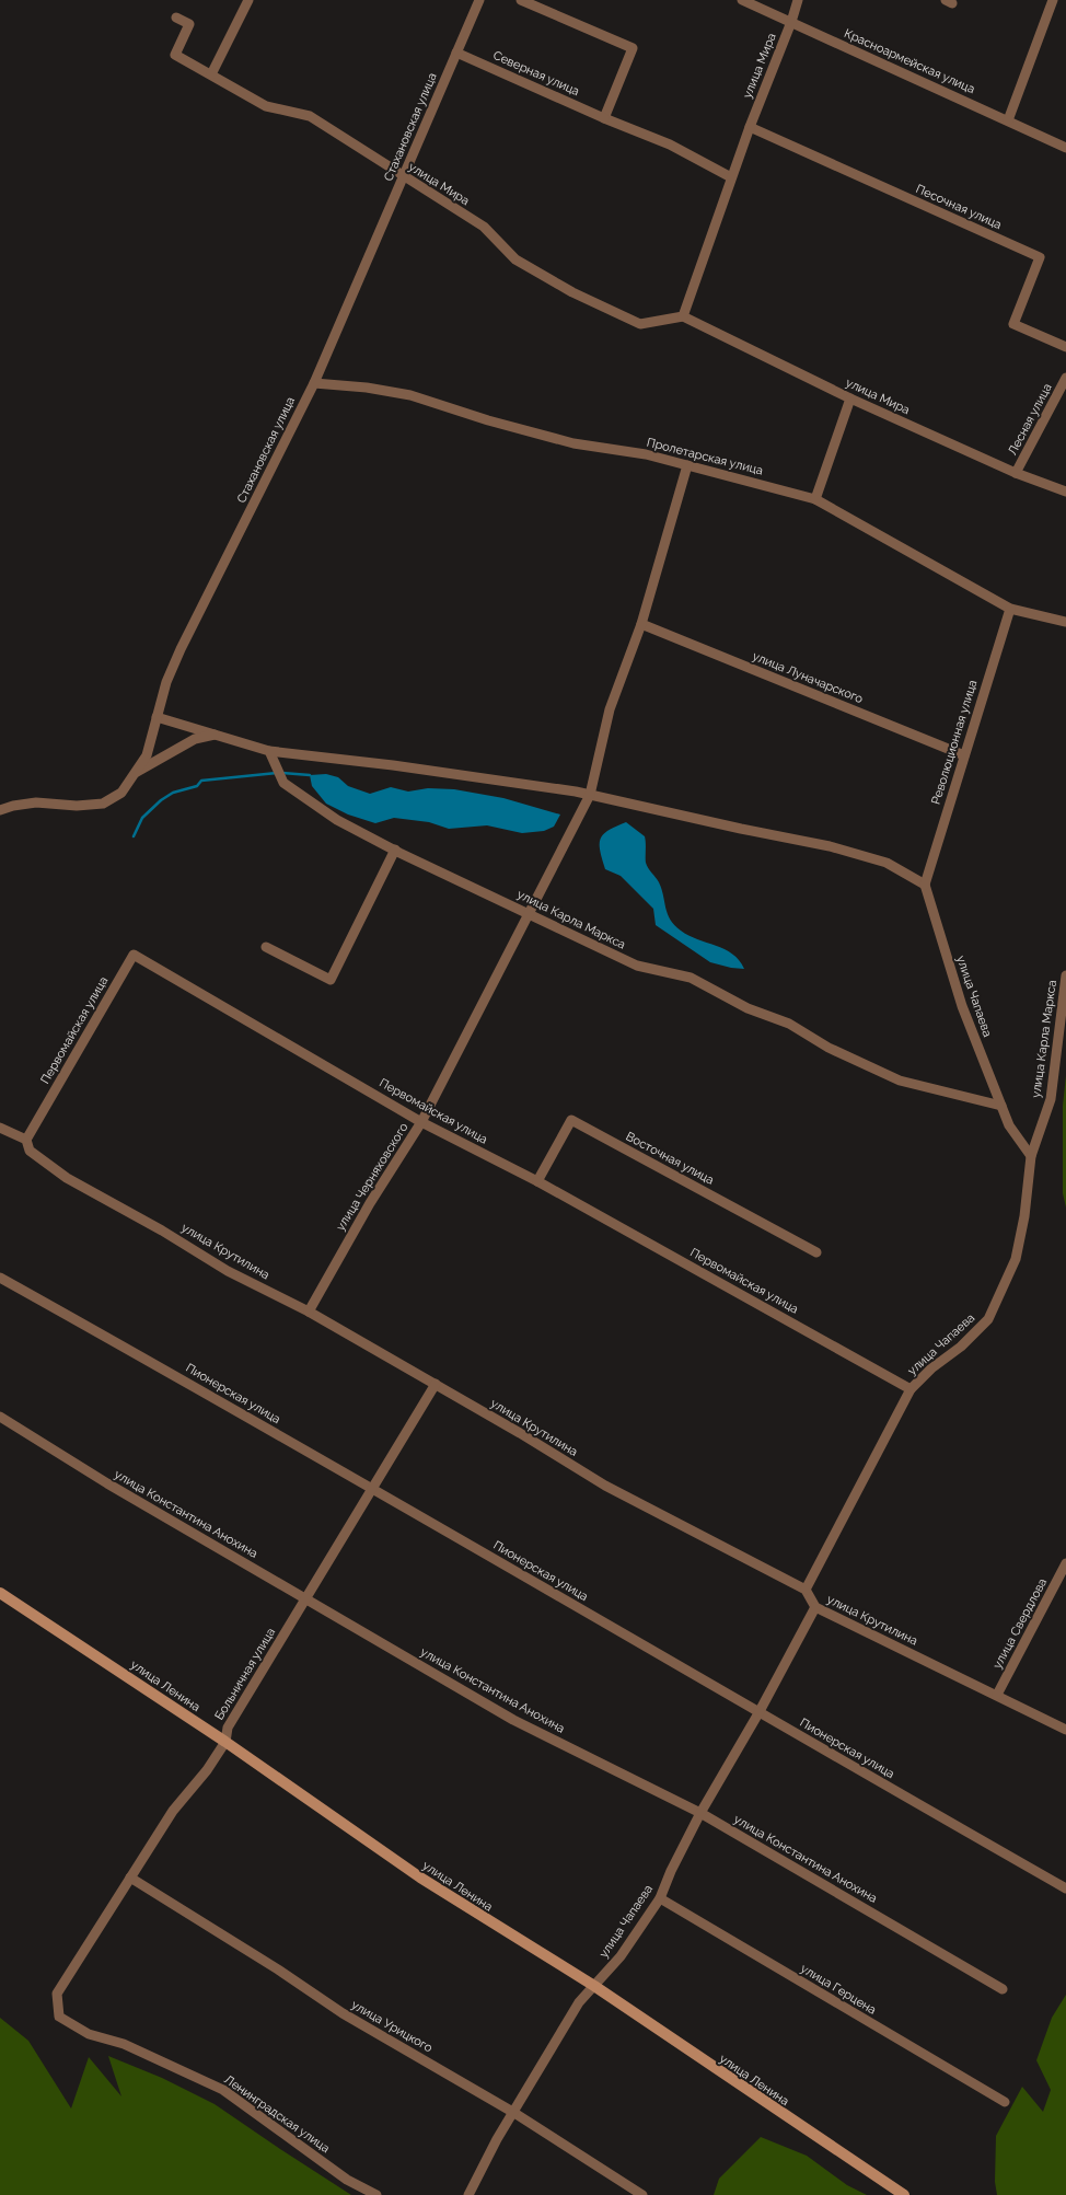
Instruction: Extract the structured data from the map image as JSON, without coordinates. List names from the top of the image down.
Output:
{
  "streets": {
    "main road": ["улица Ленина"],
    "street": [
      "Красноармейская улица",
      "улица Мира",
      "Северная улица",
      "Стахановская улица",
      "Песочная улица",
      "Лесная улица",
      "Пролетарская улица",
      "улица Луначарского",
      "Революционная улица",
      "улица Карла Маркса",
      "улица Чапаева",
      "Первомайская улица",
      "Восточная улица",
      "улица Черняховского",
      "улица Крутилина",
      "Пионерская улица",
      "улица Константина Анохина",
      "улица Свердлова",
      "Больничная улица",
      "улица Герцена",
      "улица Урицкого",
      "Ленинградская улица"
    ]
  },
  "crossings": [
    ["Красноармейская улица", "улица Мира"],
    ["улица Мира", "Северная улица"],
    ["улица Мира", "Стахановская улица"],
    ["улица Мира", "Песочная улица"],
    ["улица Мира", "Лесная улица"],
    ["Северная улица", "Стахановская улица"],
    ["Стахановская улица", "Пролетарская улица"],
    ["Пролетарская улица", "Революционная улица"],
    ["улица Луначарского", "Революционная улица"],
    ["Революционная улица", "улица Чапаева"],
    ["улица Карла Маркса", "улица Чапаева"],
    ["улица Карла Маркса", "улица Черняховского"],
    ["улица Чапаева", "Первомайская улица"],
    ["улица Чапаева", "улица Крутилина"],
    ["улица Чапаева", "Пионерская улица"],
    ["улица Чапаева", "улица Константина Анохина"],
    ["улица Чапаева", "улица Ленина"],
    ["улица Чапаева", "улица Герцена"],
    ["улица Чапаева", "улица Урицкого"],
    ["Первомайская улица", "Восточная улица"],
    ["Первомайская улица", "улица Черняховского"],
    ["Первомайская улица", "улица Крутилина"],
    ["улица Черняховского", "улица Крутилина"],
    ["улица Крутилина", "улица Свердлова"],
    ["улица Крутилина", "Больничная улица"],
    ["Пионерская улица", "Больничная улица"],
    ["улица Константина Анохина", "Больничная улица"],
    ["Больничная улица", "улица Ленина"],
    ["Больничная улица", "улица Урицкого"],
    ["Больничная улица", "Ленинградская улица"]
  ]
}
